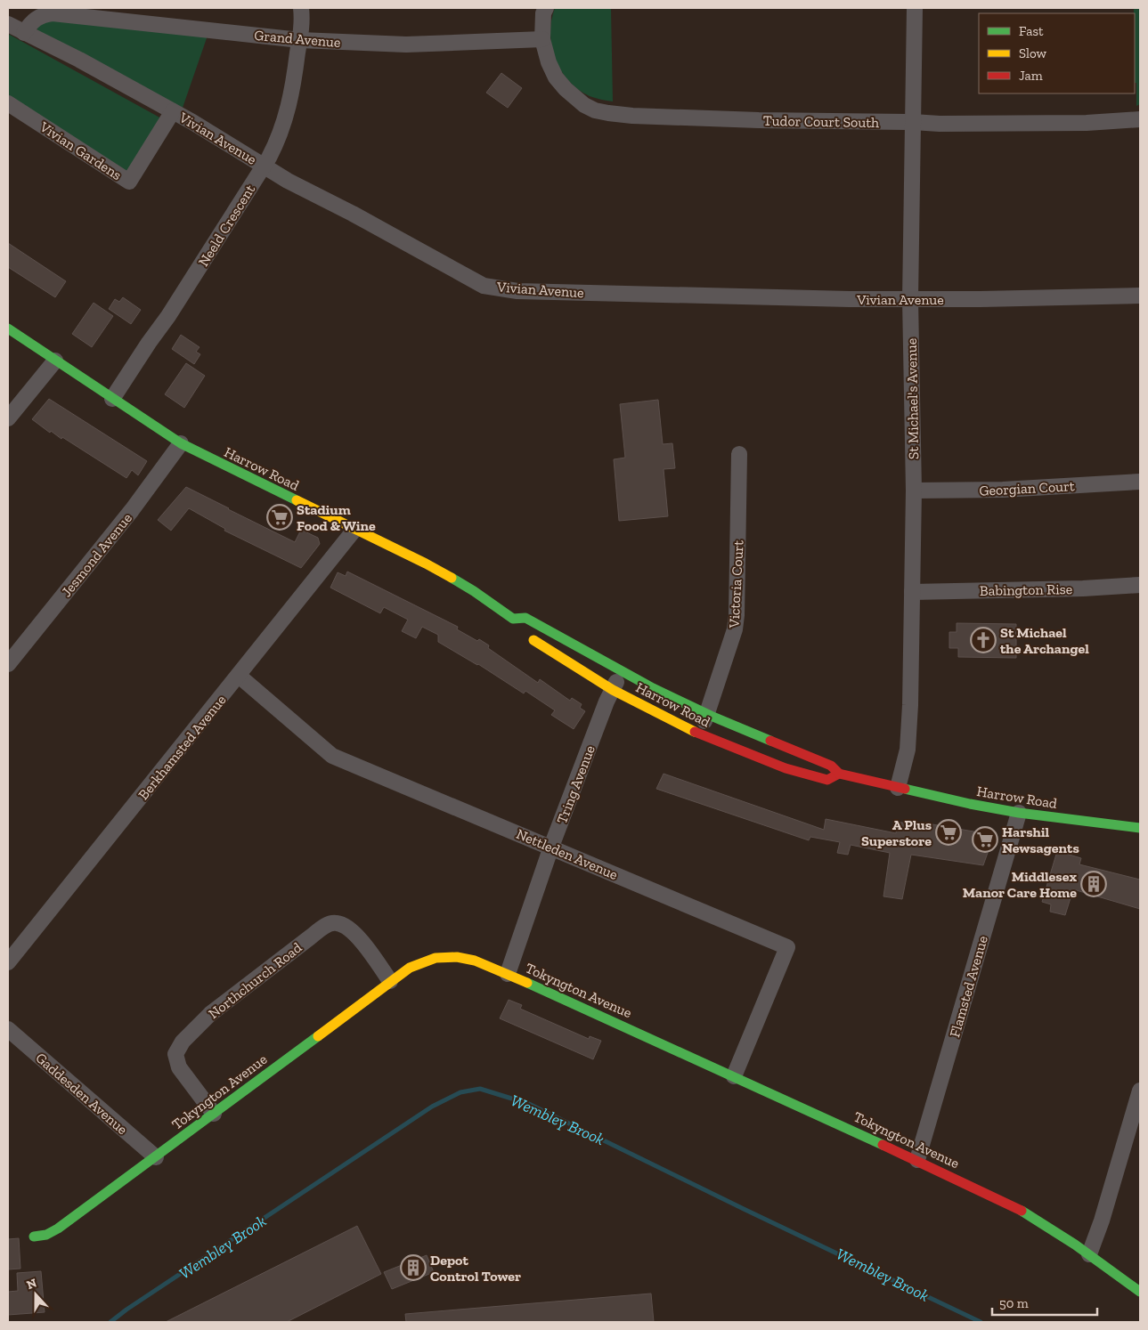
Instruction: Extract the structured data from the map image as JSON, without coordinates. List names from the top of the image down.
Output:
{
  "streets": {
    "main road": ["Harrow Road", "Tokyngton Avenue"],
    "street": [
      "Grand Avenue",
      "Tudor Court South",
      "Vivian Avenue",
      "Vivian Gardens",
      "Neeld Crescent",
      "St Michael's Avenue",
      "Georgian Court",
      "Jesmond Avenue",
      "Victoria Court",
      "Babington Rise",
      "Berkhamsted Avenue",
      "Tring Avenue",
      "Nettleden Avenue",
      "Northchurch Road",
      "Flamsted Avenue",
      "Gaddesden Avenue"
    ]
  },
  "crossings": [
    ["Grand Avenue", "Tudor Court South"],
    ["Grand Avenue", "Vivian Avenue"],
    ["Grand Avenue", "Neeld Crescent"],
    ["Tudor Court South", "St Michael's Avenue"],
    ["Vivian Avenue", "Vivian Gardens"],
    ["Vivian Avenue", "Neeld Crescent"],
    ["Vivian Avenue", "St Michael's Avenue"],
    ["Neeld Crescent", "Harrow Road"],
    ["St Michael's Avenue", "Harrow Road"],
    ["St Michael's Avenue", "Georgian Court"],
    ["St Michael's Avenue", "Babington Rise"],
    ["Harrow Road", "Jesmond Avenue"],
    ["Harrow Road", "Victoria Court"],
    ["Harrow Road", "Berkhamsted Avenue"],
    ["Harrow Road", "Tring Avenue"],
    ["Harrow Road", "Flamsted Avenue"],
    ["Berkhamsted Avenue", "Nettleden Avenue"],
    ["Tring Avenue", "Nettleden Avenue"],
    ["Tring Avenue", "Tokyngton Avenue"],
    ["Nettleden Avenue", "Tokyngton Avenue"],
    ["Northchurch Road", "Tokyngton Avenue"],
    ["Flamsted Avenue", "Tokyngton Avenue"],
    ["Tokyngton Avenue", "Gaddesden Avenue"]
  ],
  "water": ["Wembley Brook"],
  "places": {
    "supermarket": ["Stadium Food & Wine", "A Plus Superstore", "Harshil Newsagents"],
    "church": ["St Michael the Archangel"],
    "building": ["Middlesex Manor Care Home", "Depot Control Tower"]
  },
  "legend": ["Fast", "Slow", "Jam"],
  "scale_bar": "50 m",
  "north": "top"
}
